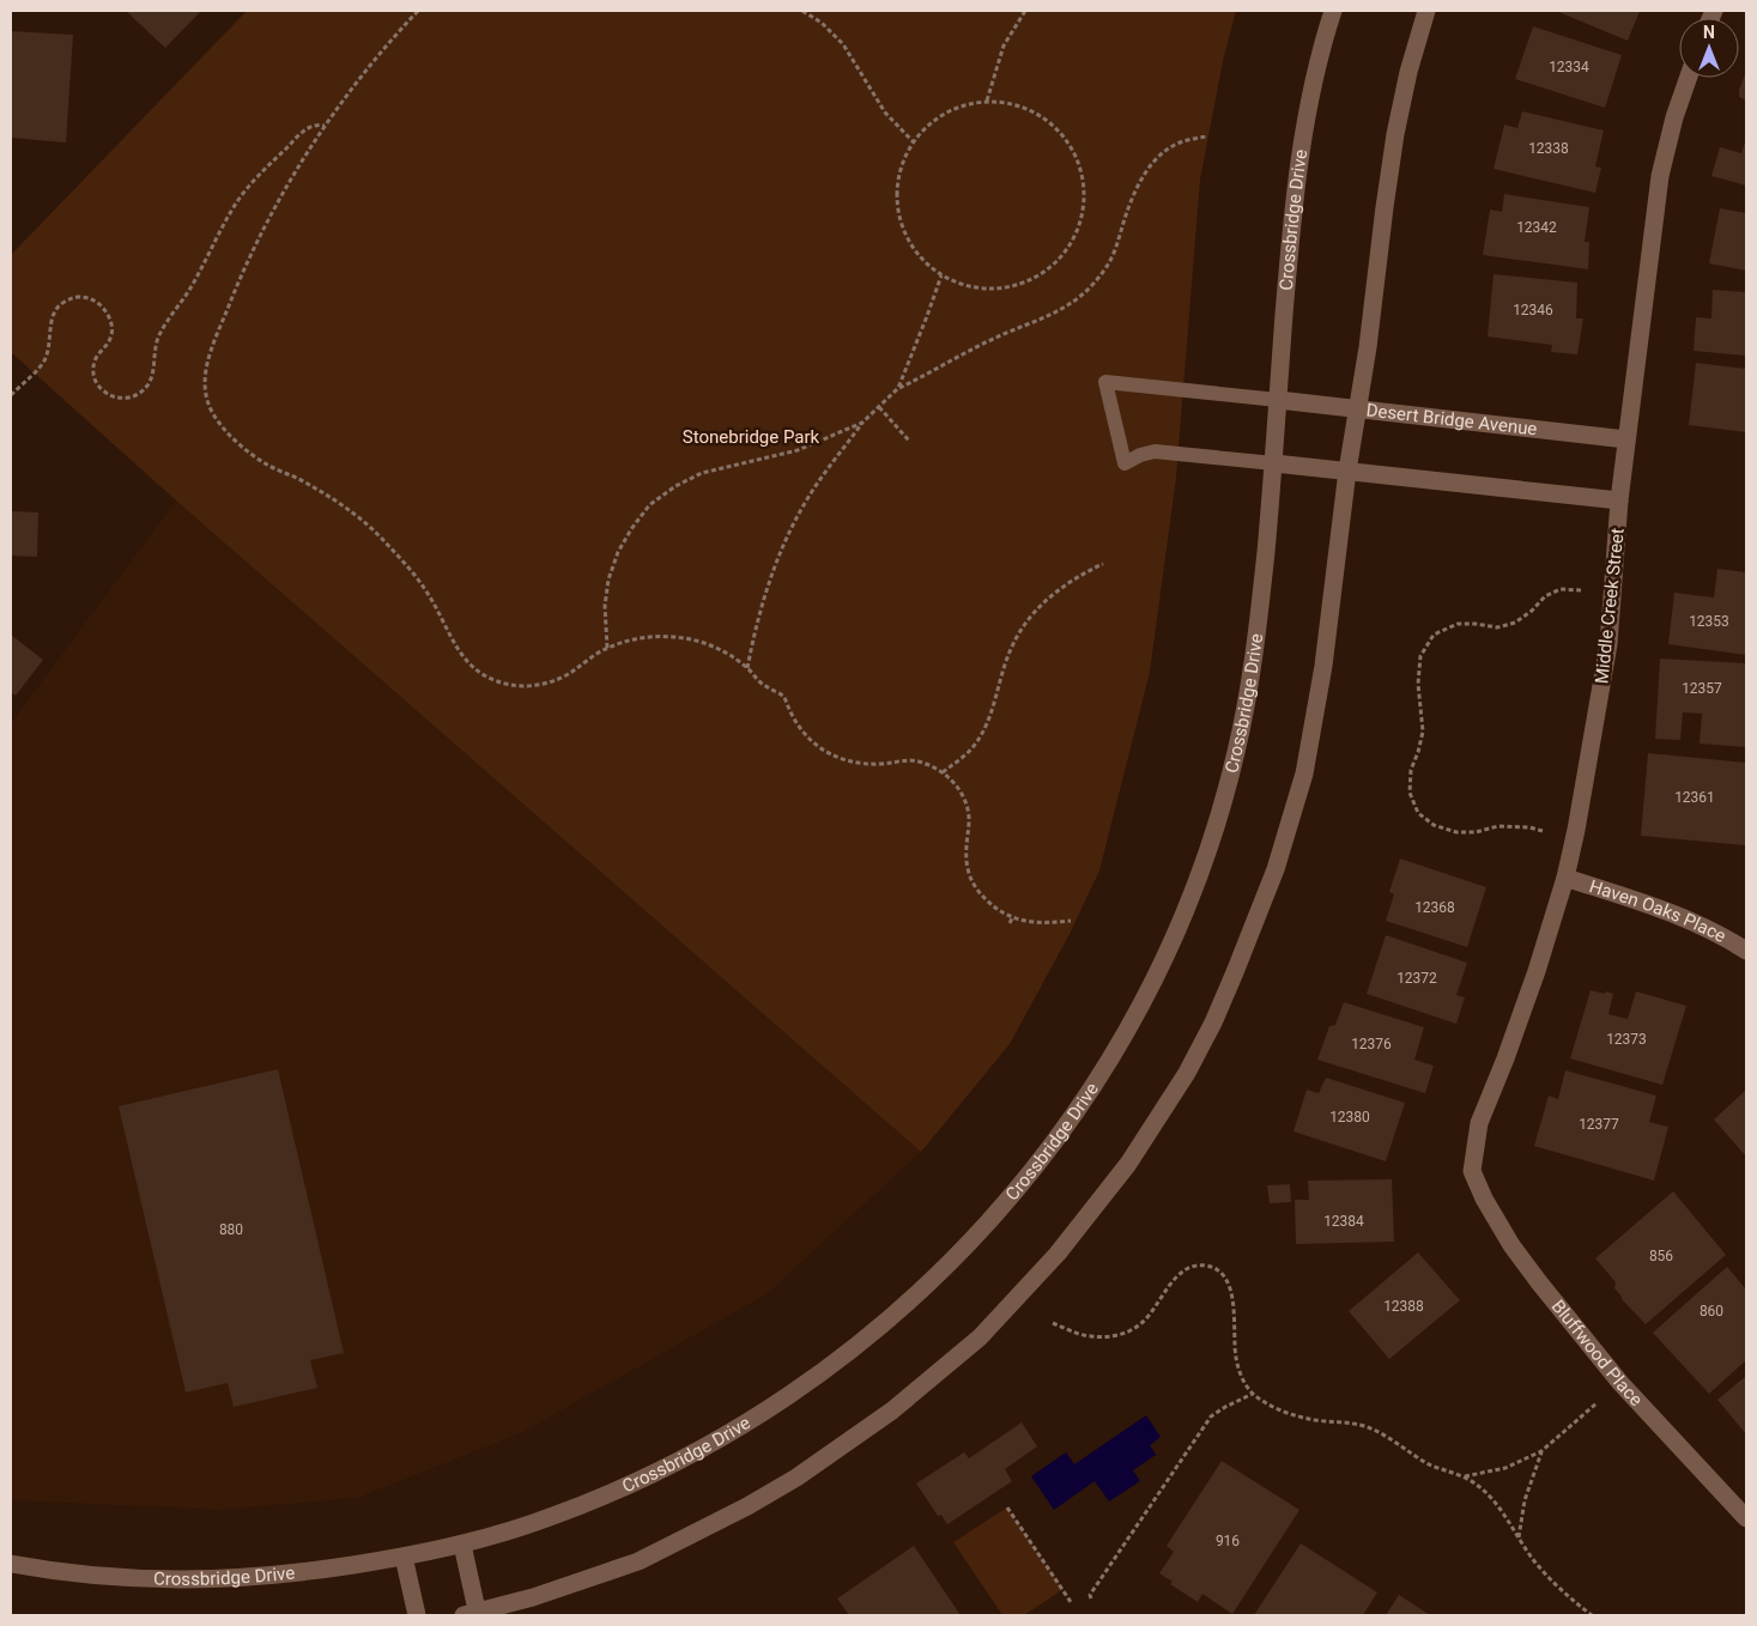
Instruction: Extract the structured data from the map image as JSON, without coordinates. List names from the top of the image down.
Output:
{
  "streets": {
    "street": [
      "Crossbridge Drive",
      "Desert Bridge Avenue",
      "Middle Creek Street",
      "Haven Oaks Place",
      "Bluffwood Place"
    ]
  },
  "crossings": [
    ["Crossbridge Drive", "Desert Bridge Avenue"],
    ["Desert Bridge Avenue", "Middle Creek Street"],
    ["Middle Creek Street", "Haven Oaks Place"],
    ["Middle Creek Street", "Bluffwood Place"]
  ],
  "parks": ["Stonebridge Park"],
  "house_numbers": [
    "12334",
    "12338",
    "12342",
    "12346",
    "12353",
    "12357",
    "12361",
    "12368",
    "12372",
    "12373",
    "12376",
    "12380",
    "12377",
    "12384",
    "880",
    "856",
    "12388",
    "860",
    "916"
  ],
  "north": "top"
}
